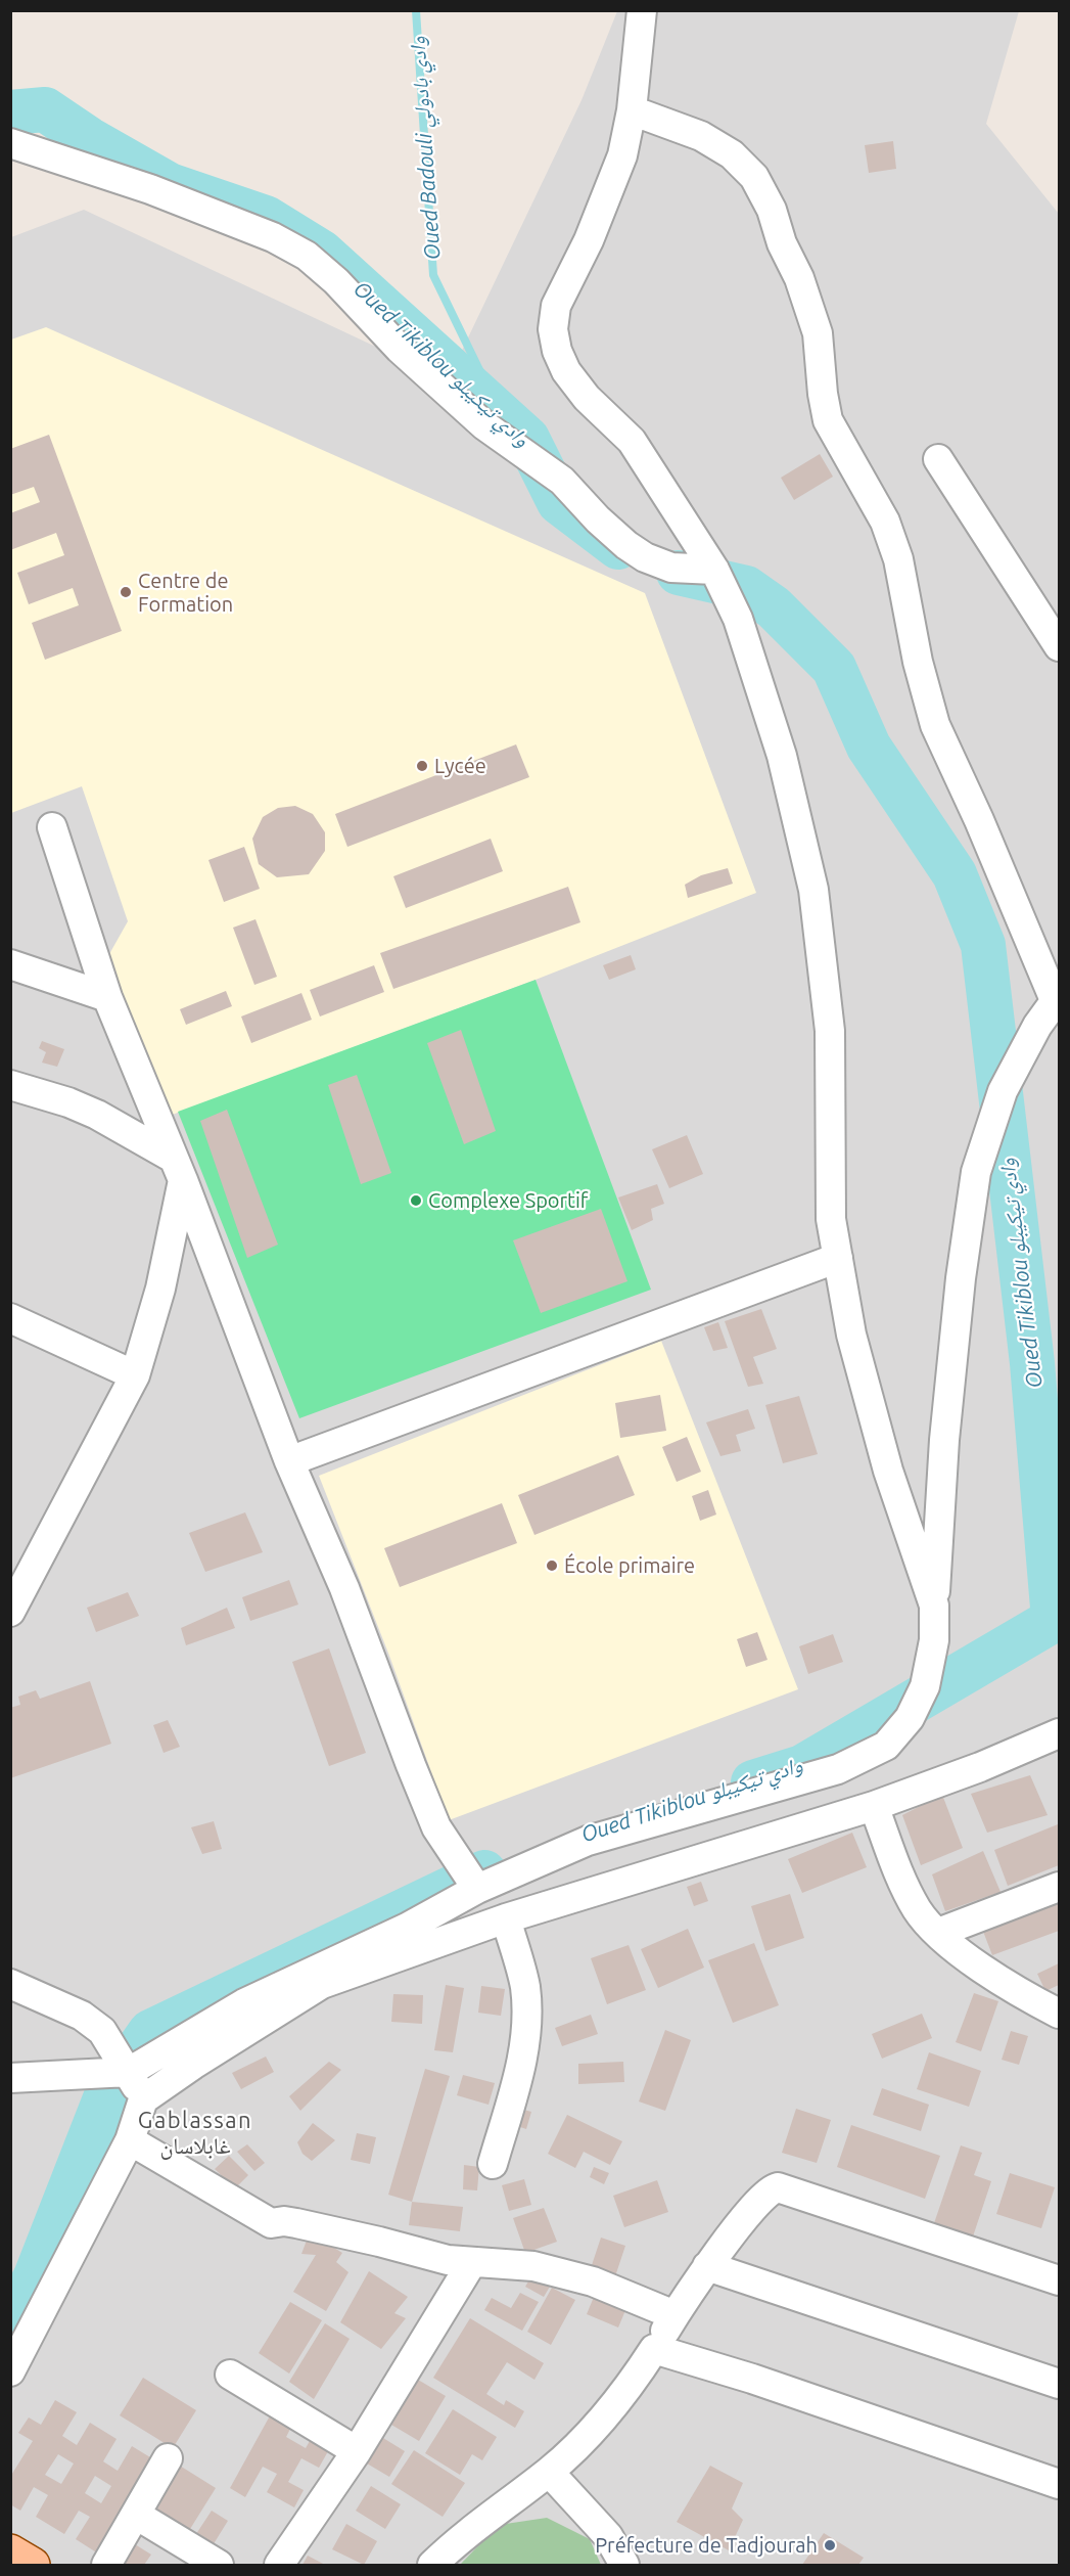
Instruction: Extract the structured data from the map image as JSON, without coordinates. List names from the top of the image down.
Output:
{
  "districts": ["Gablassan غابلاسان"],
  "water": ["Oued Badouli وادي بادولي", "Oued Tikiblou وادي تيكيبلو"],
  "places": [
    "Centre de Formation",
    "Lycée",
    "Complexe Sportif",
    "École primaire",
    "Préfecture de Tadjourah"
  ]
}
